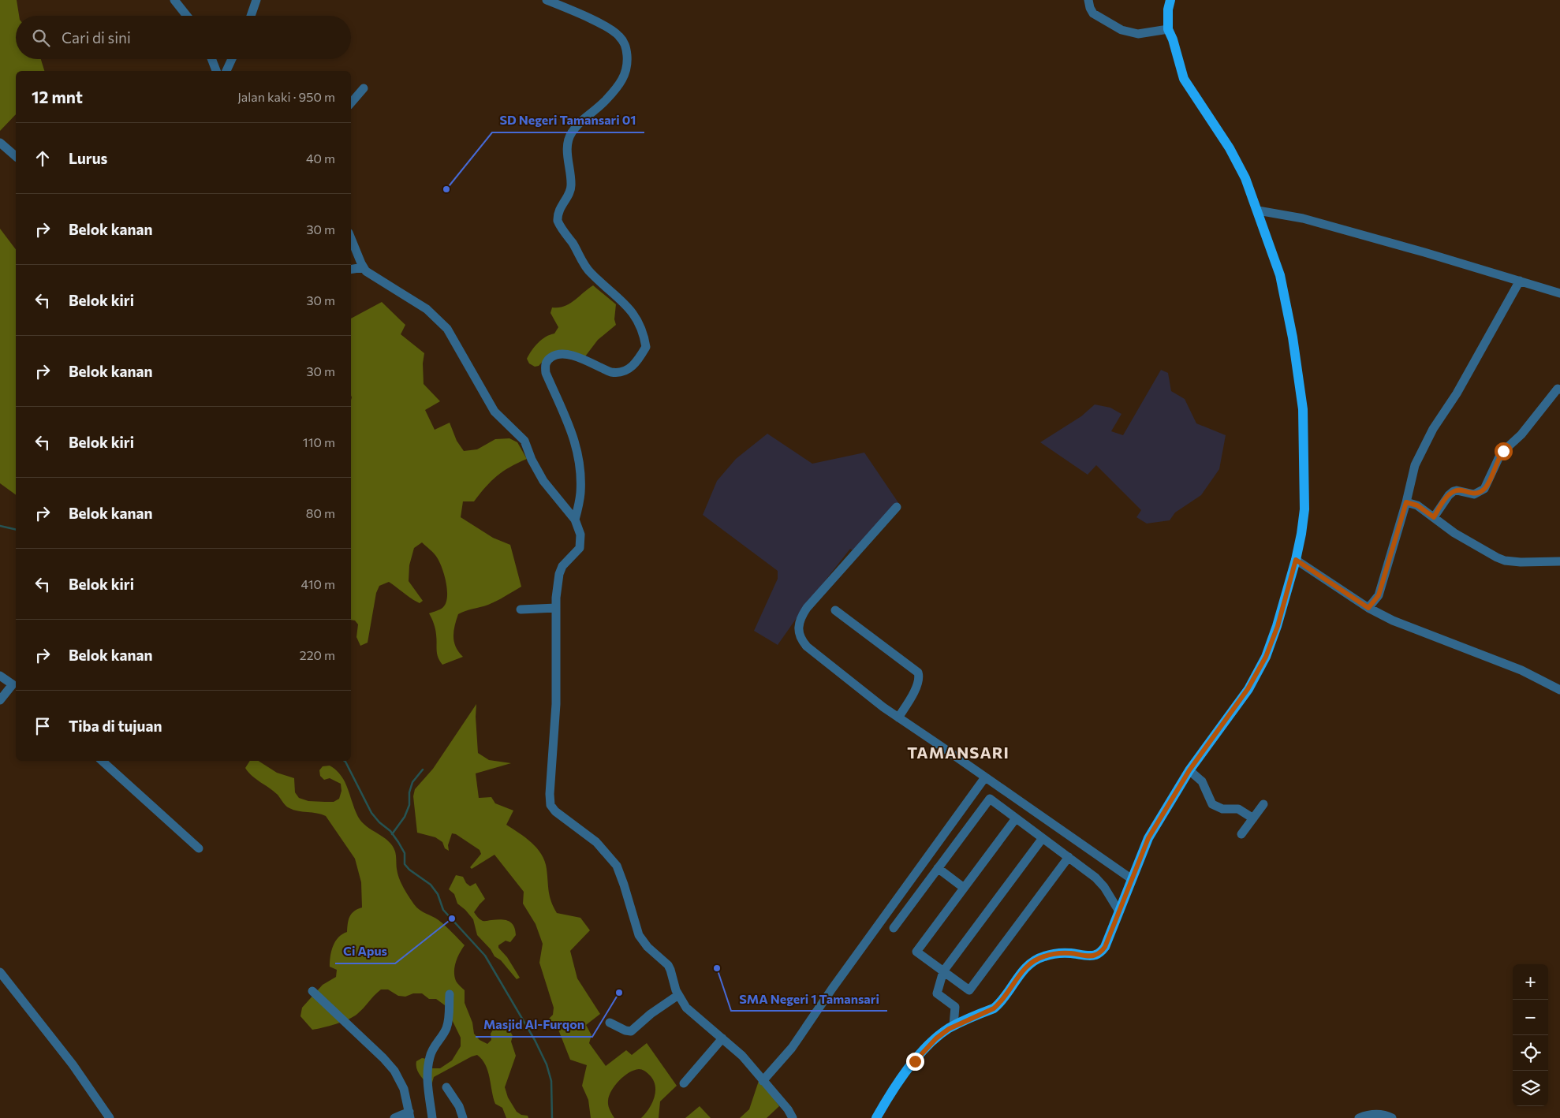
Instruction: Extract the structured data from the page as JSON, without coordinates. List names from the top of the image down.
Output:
{
  "districts": ["TAMANSARI"],
  "places": [
    "SD Negeri Tamansari 01",
    "Ci Apus",
    "SMA Negeri 1 Tamansari",
    "Masjid Al-Furqon"
  ],
  "page": {
    "search": "Cari di sini",
    "heading": ["12 mnt", "Jalan kaki · 950 m"],
    "list": [
      ["Lurus", "40 m"],
      ["Belok kanan", "30 m"],
      ["Belok kiri", "30 m"],
      ["Belok kanan", "30 m"],
      ["Belok kiri", "110 m"],
      ["Belok kanan", "80 m"],
      ["Belok kiri", "410 m"],
      ["Belok kanan", "220 m"],
      "Tiba di tujuan"
    ],
    "map_buttons": ["+", "−"]
  }
}
